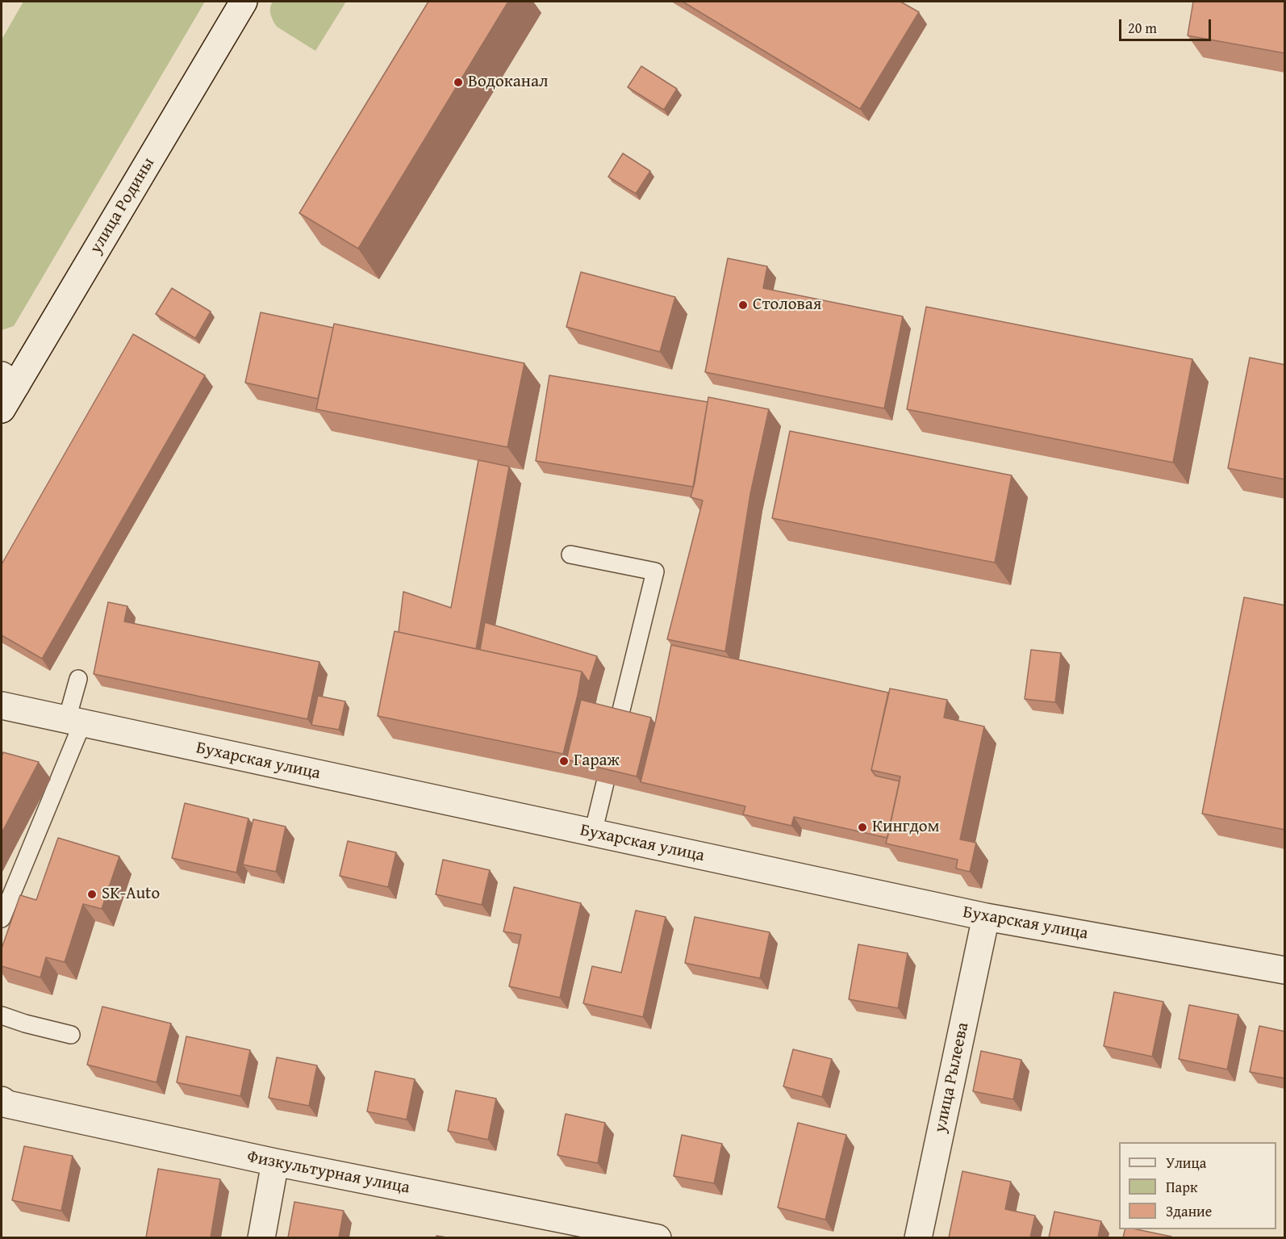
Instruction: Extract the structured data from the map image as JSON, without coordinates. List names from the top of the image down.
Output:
{
  "streets": {
    "street": [
      "улица Родины",
      "Бухарская улица",
      "улица Рылеева",
      "Физкультурная улица"
    ]
  },
  "crossings": [
    ["Бухарская улица", "улица Рылеева"]
  ],
  "places": [
    "Водоканал",
    "Столовая",
    "Гараж",
    "Кингдом",
    "SK-Auto"
  ],
  "legend": ["Улица", "Парк", "Здание"],
  "scale_bar": "20 m"
}
